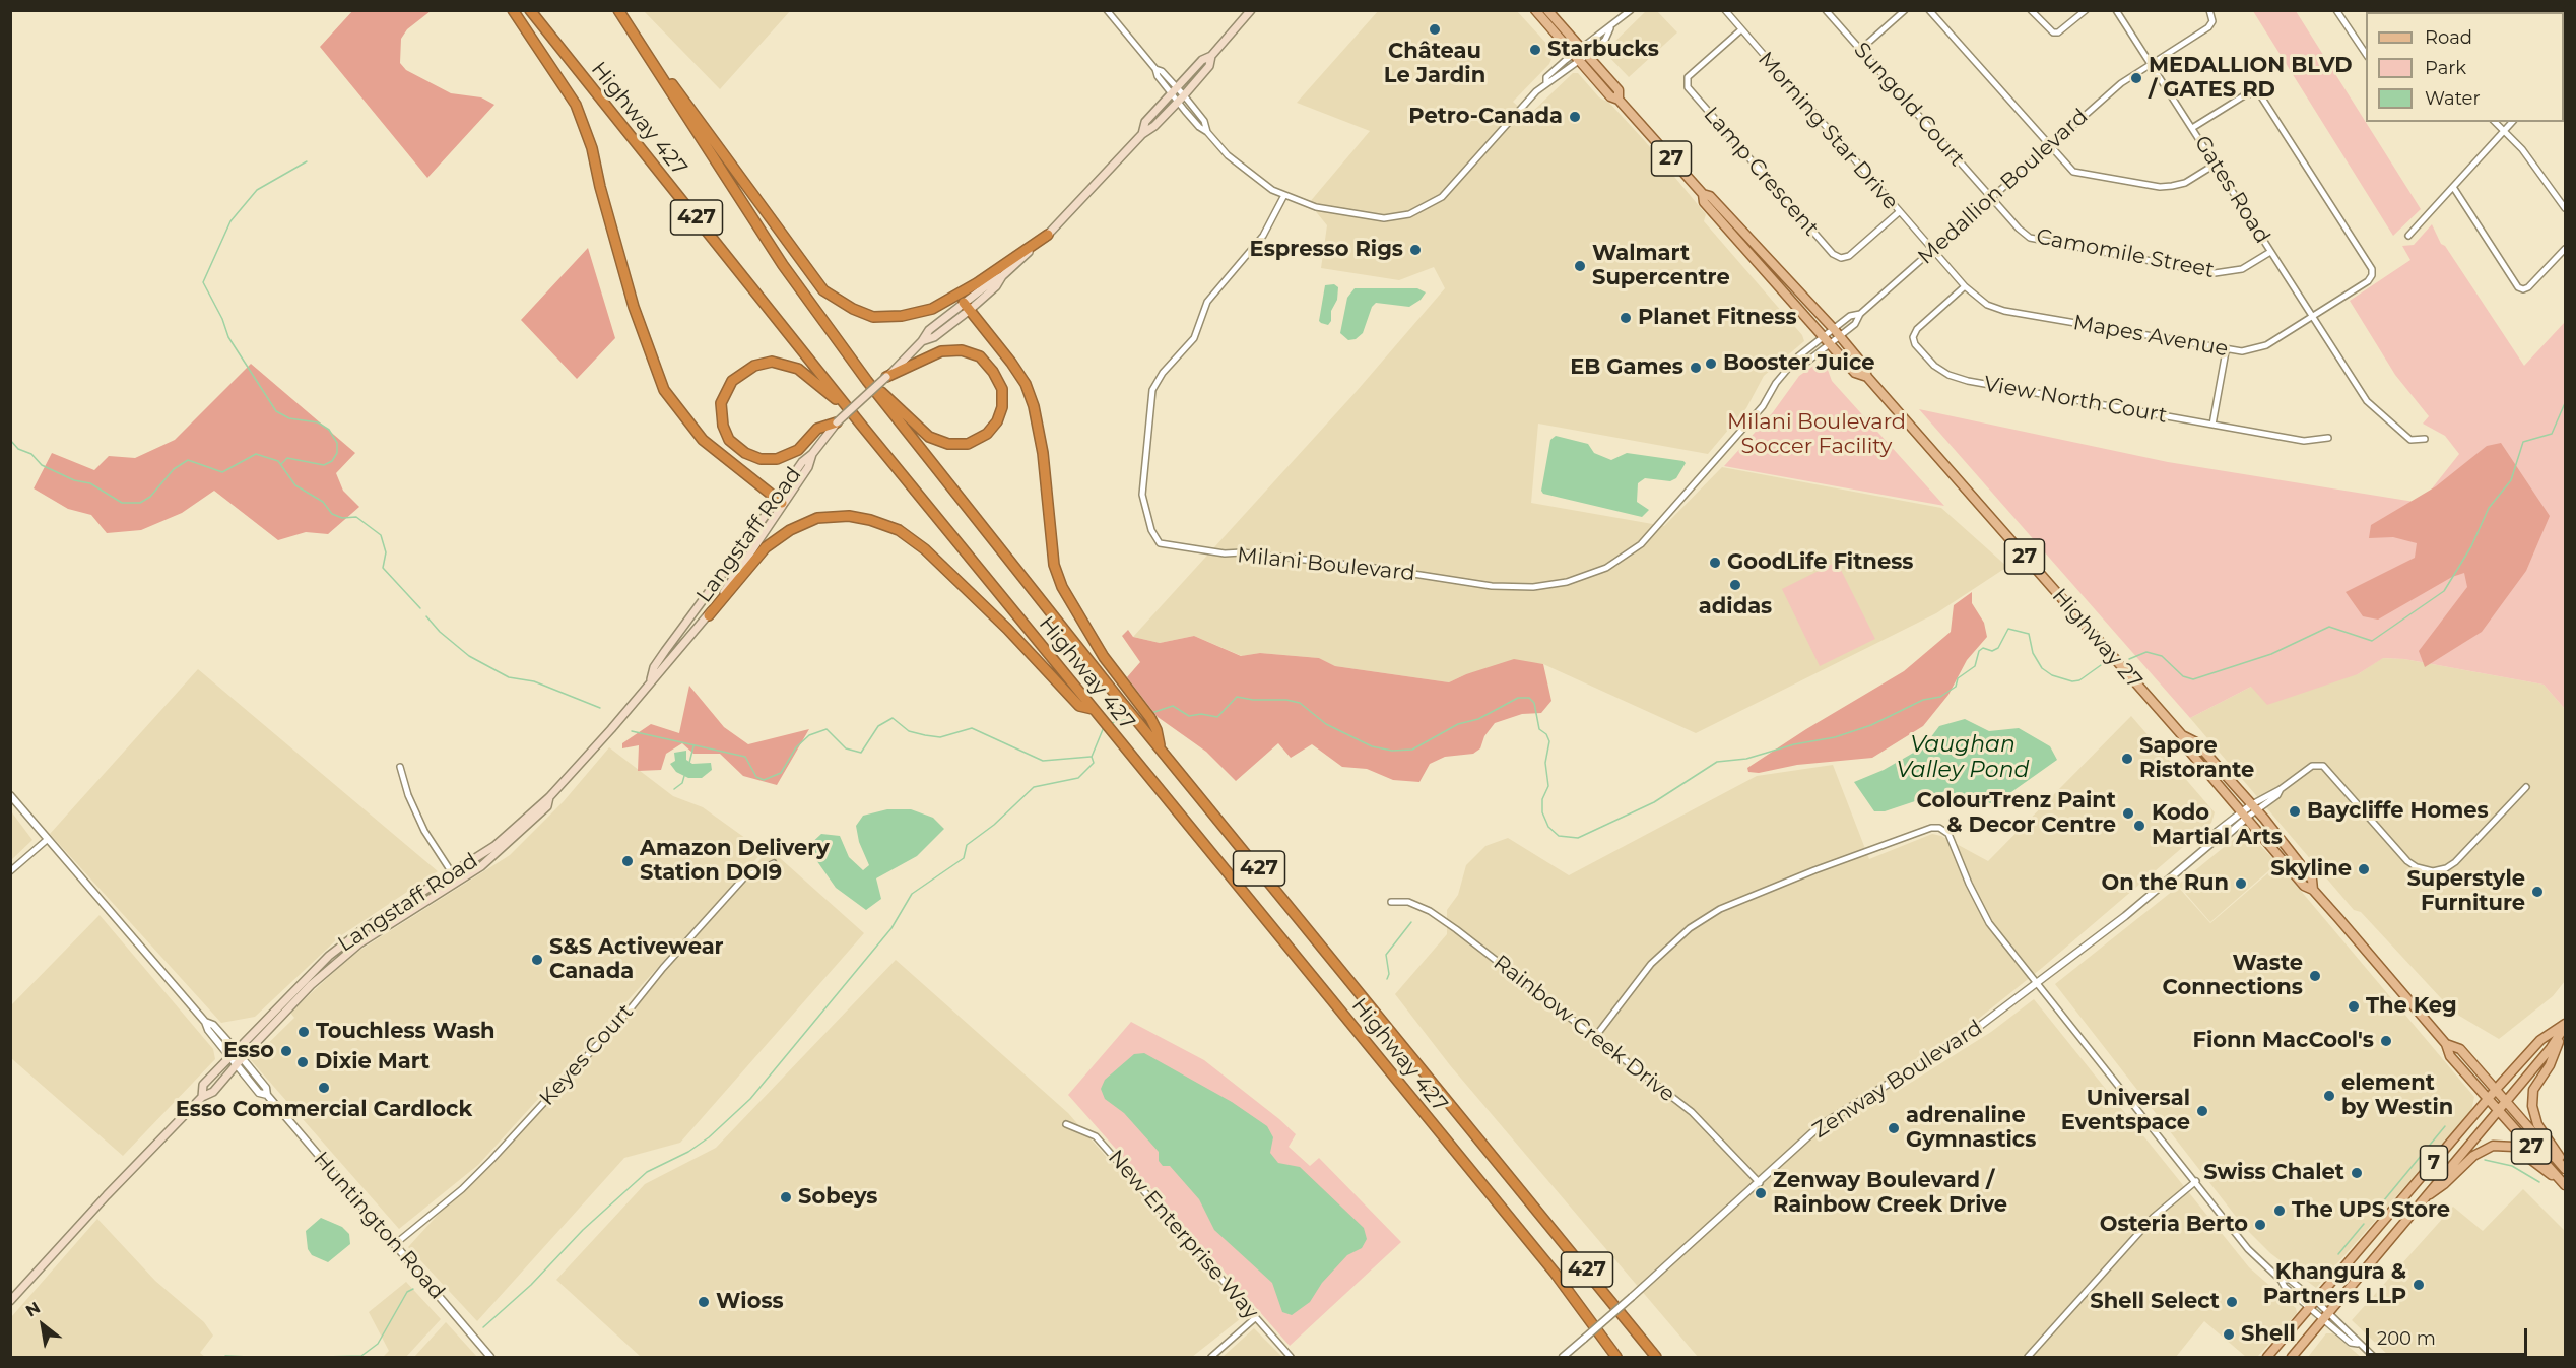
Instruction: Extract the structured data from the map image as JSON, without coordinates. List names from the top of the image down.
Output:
{
  "streets": {
    "highway": ["Highway 427", "427"],
    "main road": [
      "27",
      "Langstaff Road",
      "Highway 27",
      "7"
    ],
    "street": [
      "Sungold Court",
      "Morning Star Drive",
      "Lamp Crescent",
      "Medallion Boulevard",
      "Gates Road",
      "Camomile Street",
      "Mapes Avenue",
      "View North Court",
      "Milani Boulevard",
      "Rainbow Creek Drive",
      "Keyes Court",
      "Zenway Boulevard",
      "Huntington Road",
      "New Enterprise Way"
    ]
  },
  "crossings": [
    ["Sungold Court", "Medallion Boulevard"],
    ["Sungold Court", "Camomile Street"],
    ["Morning Star Drive", "Lamp Crescent"],
    ["Morning Star Drive", "Medallion Boulevard"],
    ["Morning Star Drive", "Mapes Avenue"],
    ["Medallion Boulevard", "Gates Road"],
    ["Medallion Boulevard", "Camomile Street"],
    ["Medallion Boulevard", "Mapes Avenue"],
    ["Medallion Boulevard", "Milani Boulevard"],
    ["Medallion Boulevard", "Highway 27"],
    ["Gates Road", "Camomile Street"],
    ["Gates Road", "Mapes Avenue"],
    ["Mapes Avenue", "View North Court"],
    ["Langstaff Road", "Huntington Road"],
    ["Milani Boulevard", "Highway 27"],
    ["Highway 27", "Zenway Boulevard"],
    ["Highway 27", "7"],
    ["Rainbow Creek Drive", "Zenway Boulevard"],
    ["Keyes Court", "Huntington Road"]
  ],
  "water": ["Vaughan Valley Pond"],
  "parks": ["Milani Boulevard Soccer Facility"],
  "places": [
    "Château Le Jardin",
    "Starbucks",
    "MEDALLION BLVD / GATES RD",
    "Petro-Canada",
    "Espresso Rigs",
    "Walmart Supercentre",
    "Planet Fitness",
    "Booster Juice",
    "EB Games",
    "GoodLife Fitness",
    "adidas",
    "Sapore Ristorante",
    "Baycliffe Homes",
    "ColourTrenz Paint & Decor Centre",
    "Kodo Martial Arts",
    "Amazon Delivery Station DOI9",
    "Skyline",
    "On the Run",
    "Superstyle Furniture",
    "S&S Activewear Canada",
    "Waste Connections",
    "The Keg",
    "Touchless Wash",
    "Fionn MacCool's",
    "Esso",
    "Dixie Mart",
    "Esso Commercial Cardlock",
    "element by Westin",
    "Universal Eventspace",
    "adrenaline Gymnastics",
    "Swiss Chalet",
    "Zenway Boulevard / Rainbow Creek Drive",
    "Sobeys",
    "The UPS Store",
    "Osteria Berto",
    "Khangura & Partners LLP",
    "Wioss",
    "Shell Select",
    "Shell"
  ],
  "legend": ["Road", "Park", "Water"],
  "scale_bar": "200 m",
  "north": "top left"
}
